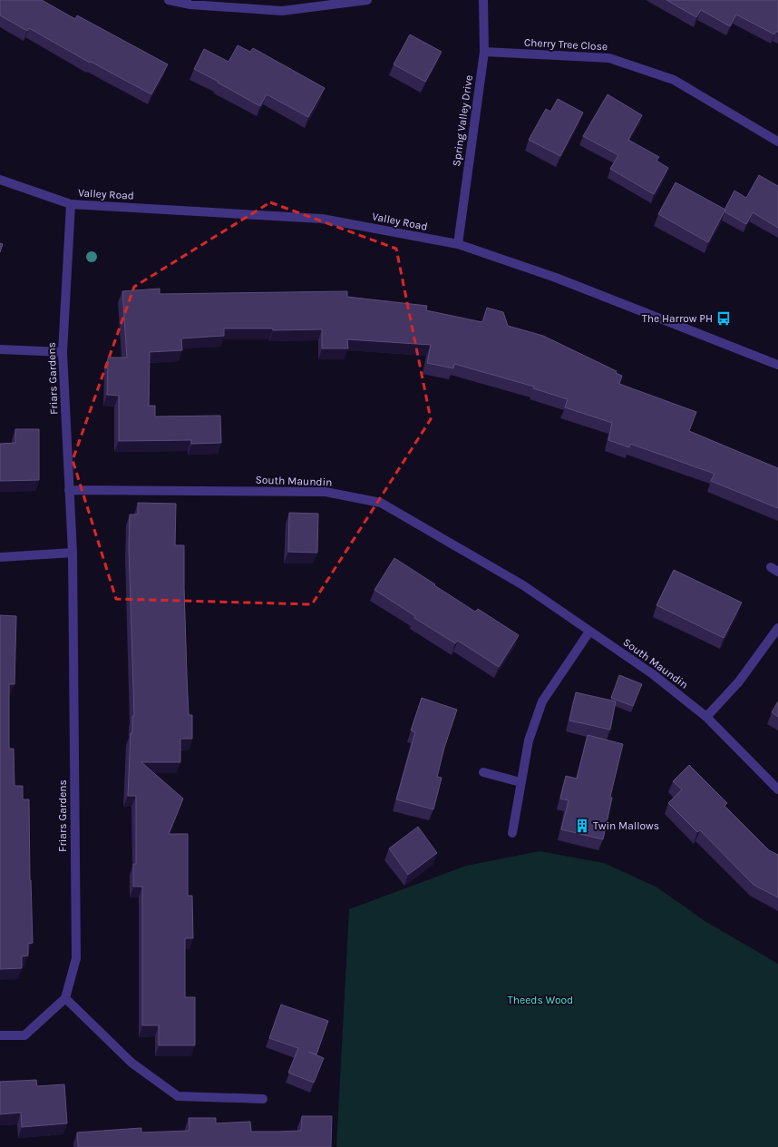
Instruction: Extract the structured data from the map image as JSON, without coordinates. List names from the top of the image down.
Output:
{
  "streets": {
    "street": [
      "Cherry Tree Close",
      "Spring Valley Drive",
      "Valley Road",
      "Friars Gardens",
      "South Maundin"
    ]
  },
  "crossings": [
    ["Cherry Tree Close", "Spring Valley Drive"],
    ["Spring Valley Drive", "Valley Road"],
    ["Valley Road", "Friars Gardens"],
    ["Friars Gardens", "South Maundin"]
  ],
  "parks": ["Theeds Wood"],
  "places": {
    "bus stop": ["The Harrow PH"],
    "building": ["Twin Mallows"]
  }
}
